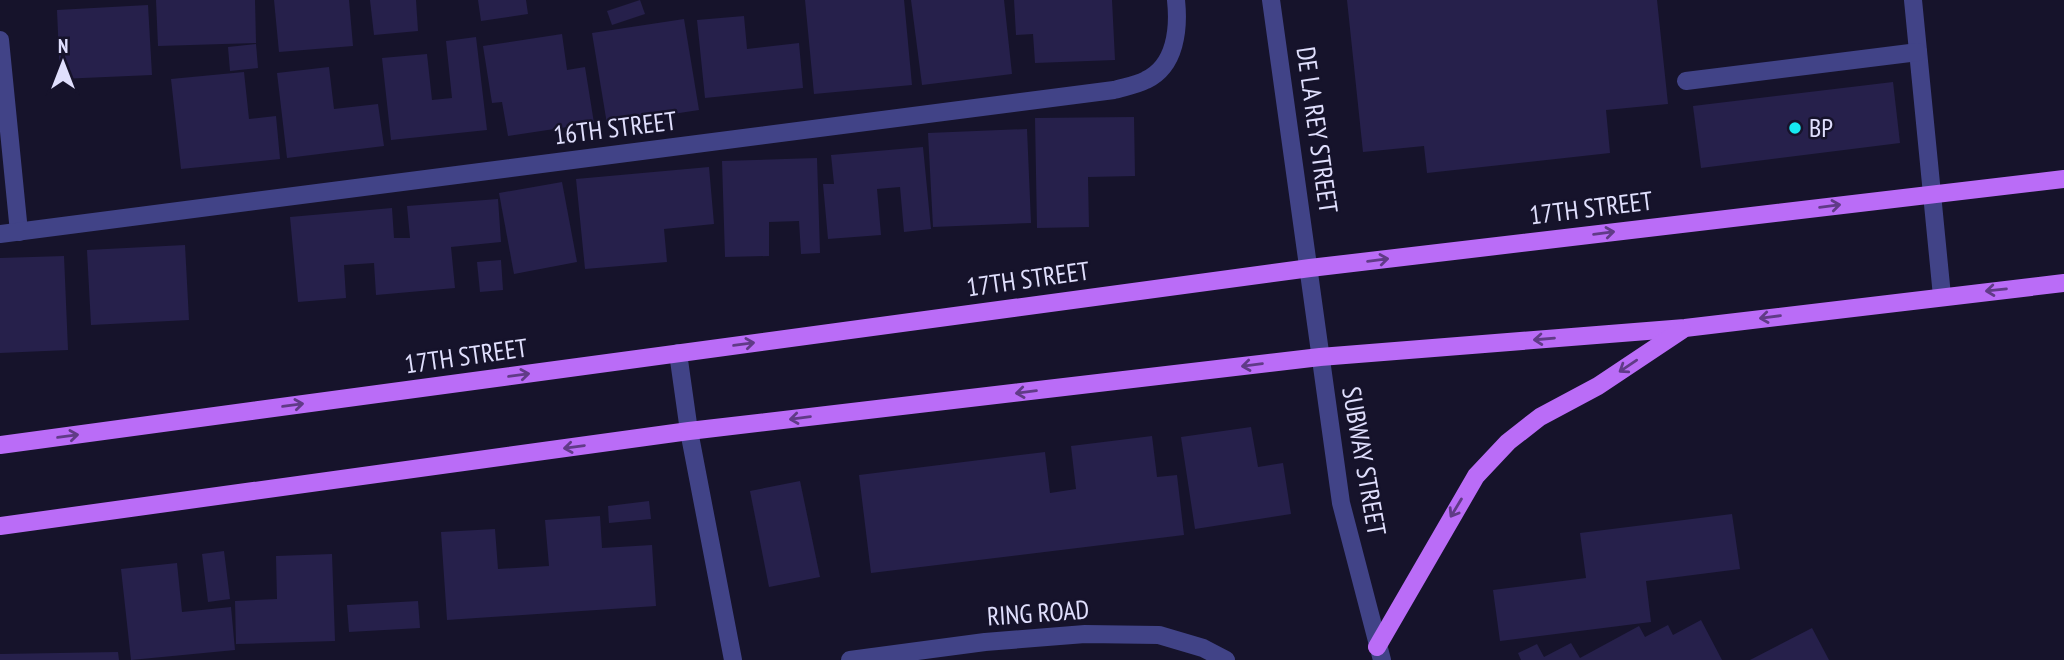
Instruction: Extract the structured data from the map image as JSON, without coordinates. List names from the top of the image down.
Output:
{
  "streets": {
    "main road": ["17TH STREET"],
    "street": [
      "16TH STREET",
      "DE LA REY STREET",
      "SUBWAY STREET",
      "RING ROAD"
    ]
  },
  "crossings": [
    ["DE LA REY STREET", "17TH STREET"],
    ["DE LA REY STREET", "SUBWAY STREET"],
    ["17TH STREET", "SUBWAY STREET"]
  ],
  "places": ["BP"],
  "north": "top"
}
